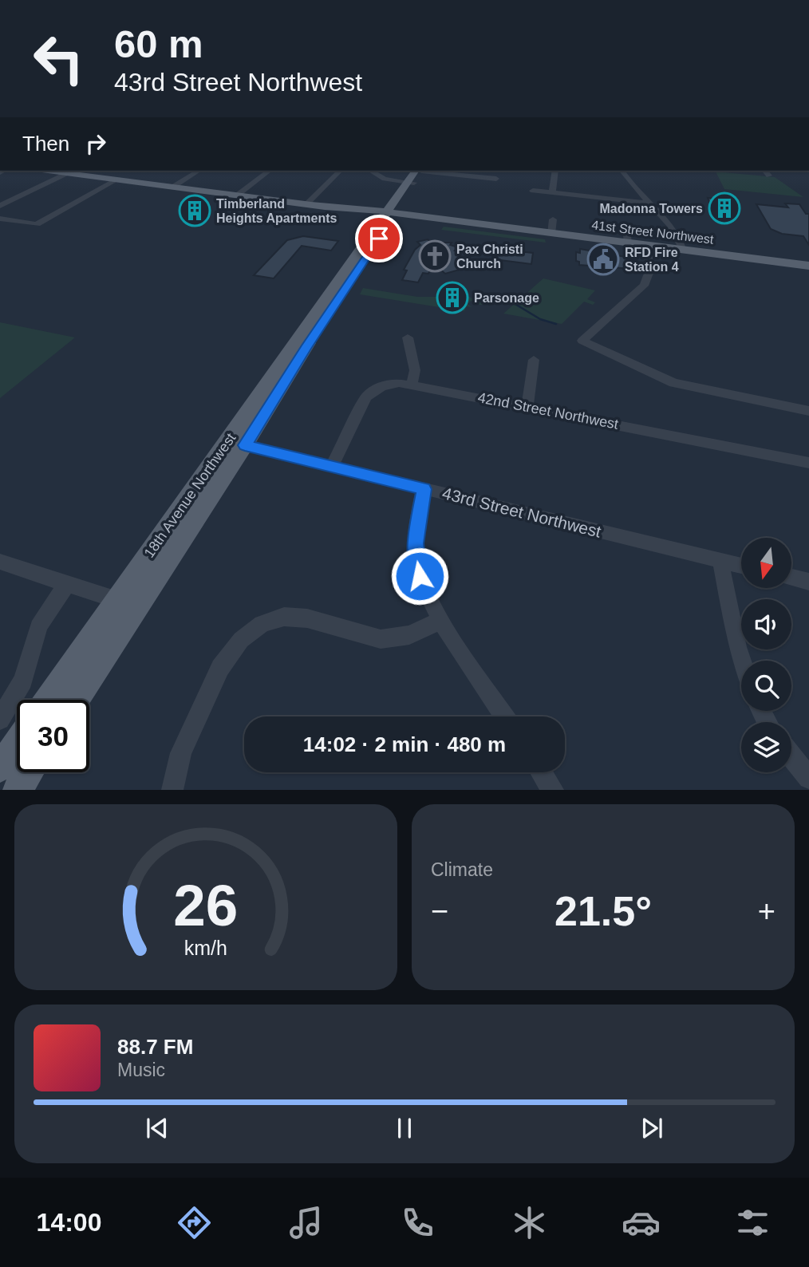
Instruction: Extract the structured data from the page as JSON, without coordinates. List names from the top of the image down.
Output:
{
  "streets": {
    "main road": ["41st Street Northwest", "18th Avenue Northwest"],
    "street": ["42nd Street Northwest", "43rd Street Northwest"]
  },
  "crossings": [
    ["41st Street Northwest", "18th Avenue Northwest"],
    ["42nd Street Northwest", "43rd Street Northwest"],
    ["18th Avenue Northwest", "43rd Street Northwest"]
  ],
  "places": {
    "building": ["Madonna Towers", "Timberland Heights Apartments", "Parsonage"],
    "church": ["Pax Christi Church"],
    "public building": ["RFD Fire Station 4"]
  },
  "north": "bottom",
  "page": {
    "turn": ["60 m", "43rd Street Northwest"],
    "then": "Then",
    "limit": "30",
    "trip": "14:02 · 2 min · 480 m",
    "tile": "Climate",
    "heat": ["−", "21.5°", "+"],
    "song": ["88.7 FM", "Music"],
    "tabs": "14:00",
    "gauge": ["26", "km/h"]
  }
}
